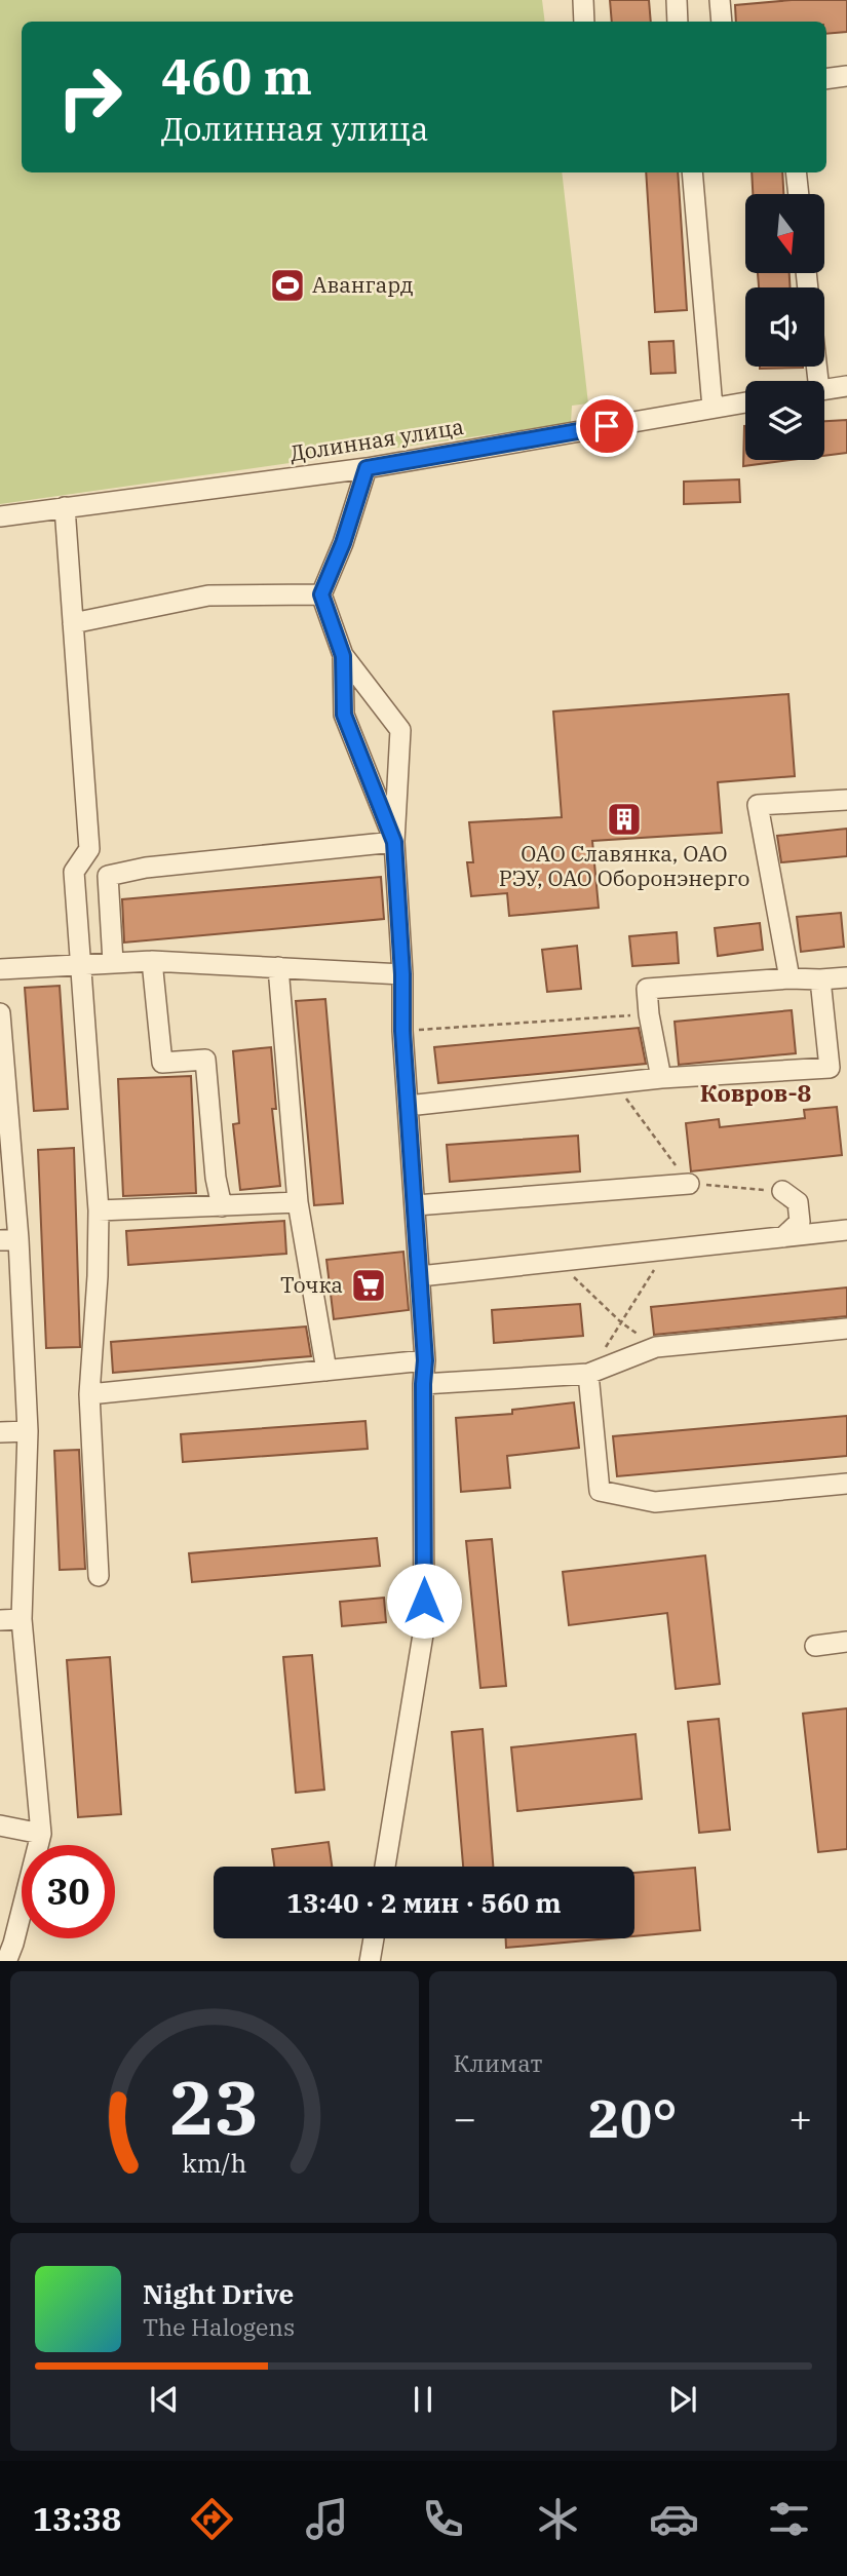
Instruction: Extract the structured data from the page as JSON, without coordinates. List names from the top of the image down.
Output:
{
  "streets": {
    "street": ["Долинная улица"]
  },
  "districts": ["Ковров-8"],
  "places": {
    "sports": ["Авангард"],
    "building": ["ОАО Славянка, ОАО РЭУ, ОАО Оборонэнерго"],
    "supermarket": ["Точка"]
  },
  "north": "bottom",
  "page": {
    "turn": ["460 m", "Долинная улица"],
    "limit": "30",
    "trip": "13:40 · 2 мин · 560 m",
    "tile": "Климат",
    "heat": ["−", "20°", "+"],
    "song": ["Night Drive", "The Halogens"],
    "tabs": "13:38",
    "gauge": ["23", "km/h"]
  }
}
